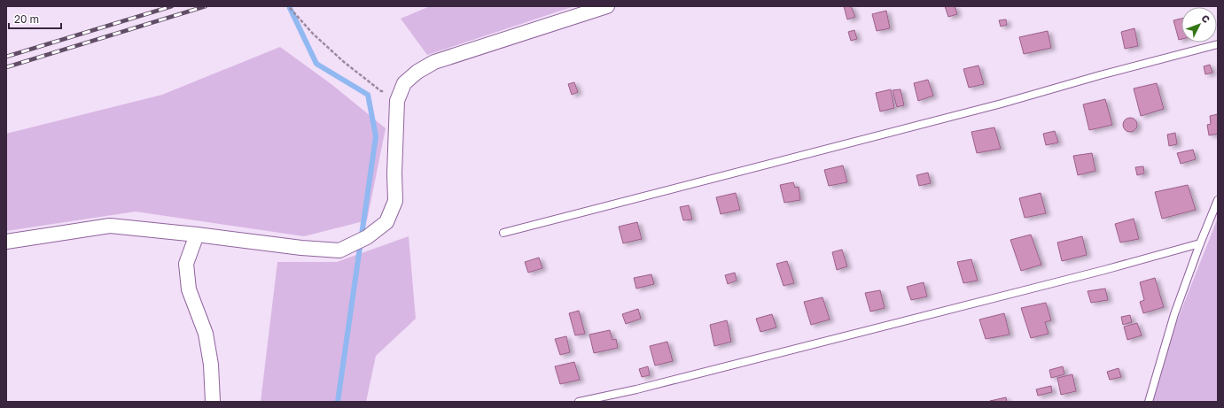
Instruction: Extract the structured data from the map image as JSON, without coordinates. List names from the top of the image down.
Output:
{
  "scale_bar": "20 m",
  "north": "top right"
}
